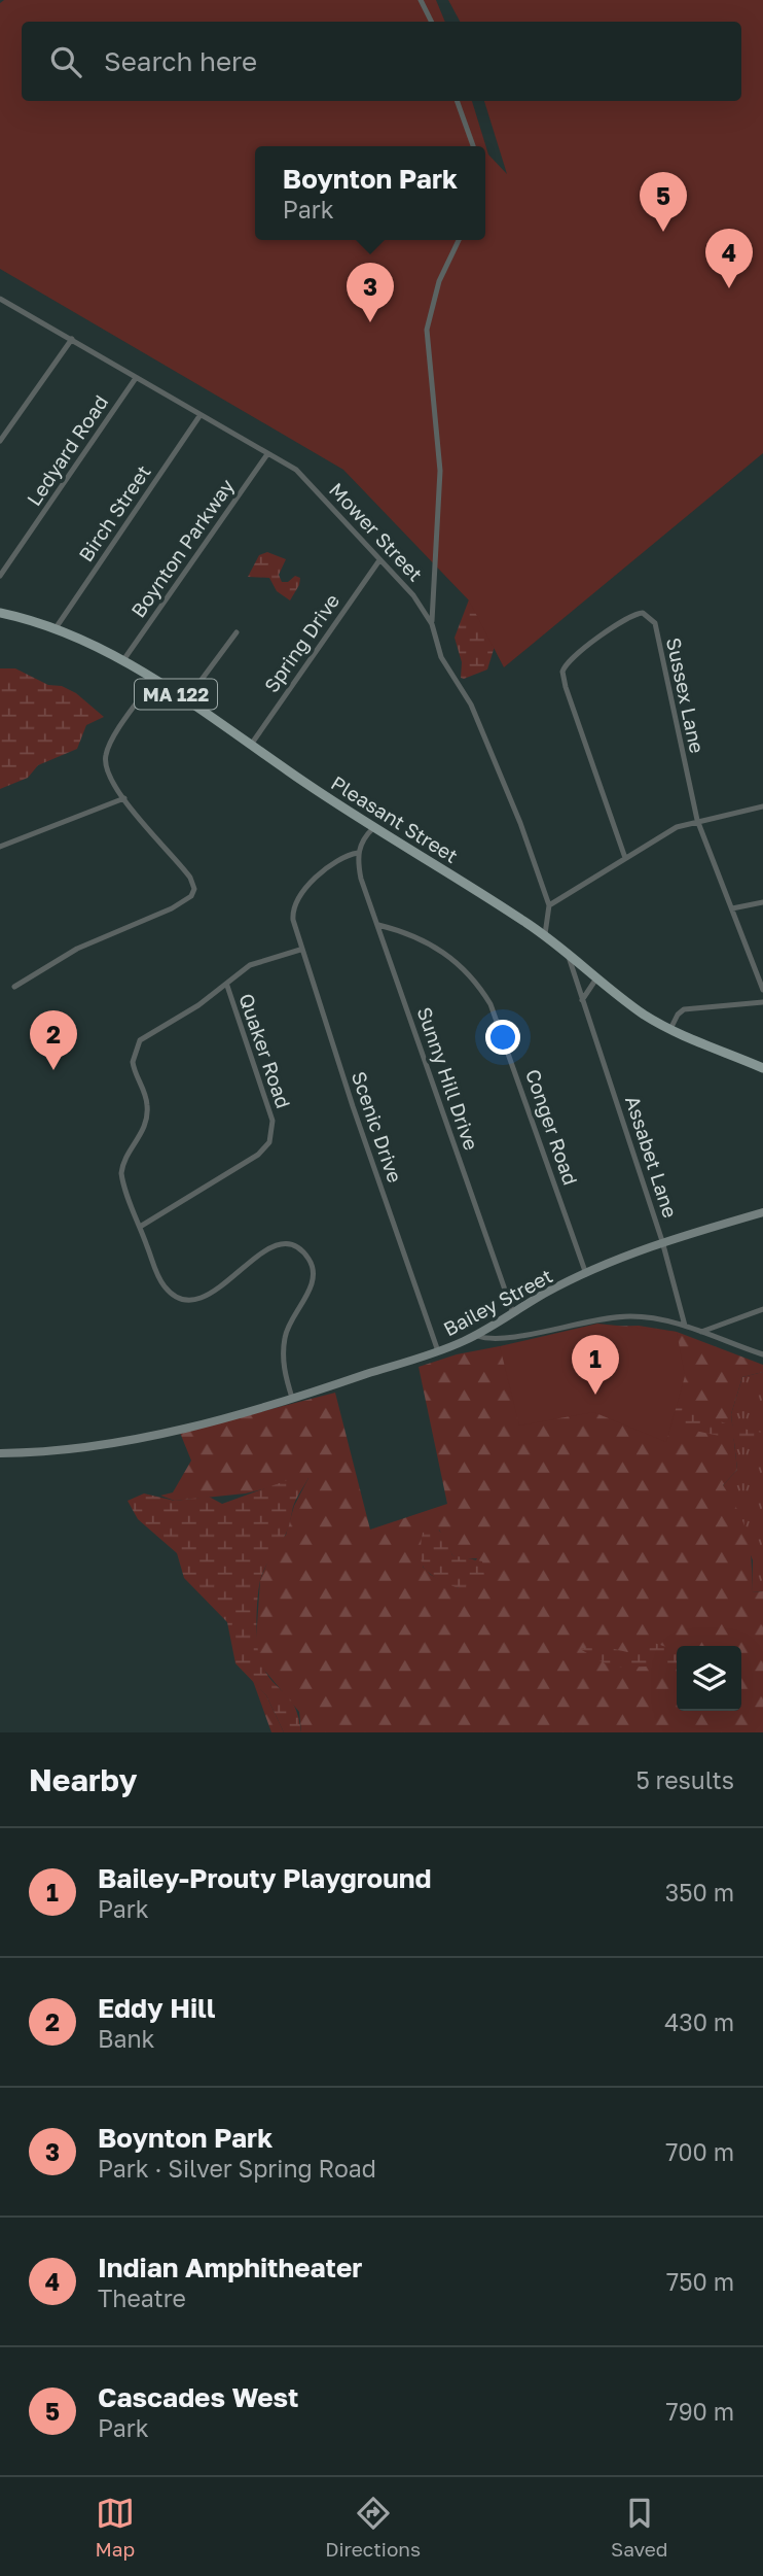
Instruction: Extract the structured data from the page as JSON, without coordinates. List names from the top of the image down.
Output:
{
  "streets": {
    "main road": ["MA 122", "Pleasant Street"],
    "street": [
      "Ledyard Road",
      "Birch Street",
      "Mower Street",
      "Boynton Parkway",
      "Spring Drive",
      "Sussex Lane",
      "Quaker Road",
      "Sunny Hill Drive",
      "Scenic Drive",
      "Conger Road",
      "Assabet Lane",
      "Bailey Street"
    ]
  },
  "crossings": [
    ["Ledyard Road", "Mower Street"],
    ["Birch Street", "Mower Street"],
    ["Birch Street", "Pleasant Street"],
    ["Mower Street", "Boynton Parkway"],
    ["Mower Street", "Spring Drive"],
    ["Mower Street", "Pleasant Street"],
    ["Boynton Parkway", "Pleasant Street"],
    ["Spring Drive", "Pleasant Street"],
    ["Pleasant Street", "Assabet Lane"],
    ["Sunny Hill Drive", "Scenic Drive"],
    ["Sunny Hill Drive", "Conger Road"],
    ["Sunny Hill Drive", "Bailey Street"],
    ["Scenic Drive", "Bailey Street"],
    ["Conger Road", "Bailey Street"],
    ["Assabet Lane", "Bailey Street"]
  ],
  "page": {
    "search": "Search here",
    "popup": ["Boynton Park", "Park"],
    "pins": [
      "5",
      "4",
      "3",
      "2",
      "1"
    ],
    "heading": ["Nearby", "5 results"],
    "list": [
      {
        "mark": "1",
        "name": "Bailey-Prouty Playground",
        "note": "Park",
        "value": "350 m"
      },
      {
        "mark": "2",
        "name": "Eddy Hill",
        "note": "Bank",
        "value": "430 m"
      },
      {
        "mark": "3",
        "name": "Boynton Park",
        "note": "Park · Silver Spring Road",
        "value": "700 m"
      },
      {
        "mark": "4",
        "name": "Indian Amphitheater",
        "note": "Theatre",
        "value": "750 m"
      },
      {
        "mark": "5",
        "name": "Cascades West",
        "note": "Park",
        "value": "790 m"
      }
    ],
    "nav": ["Map", "Directions", "Saved"]
  }
}
